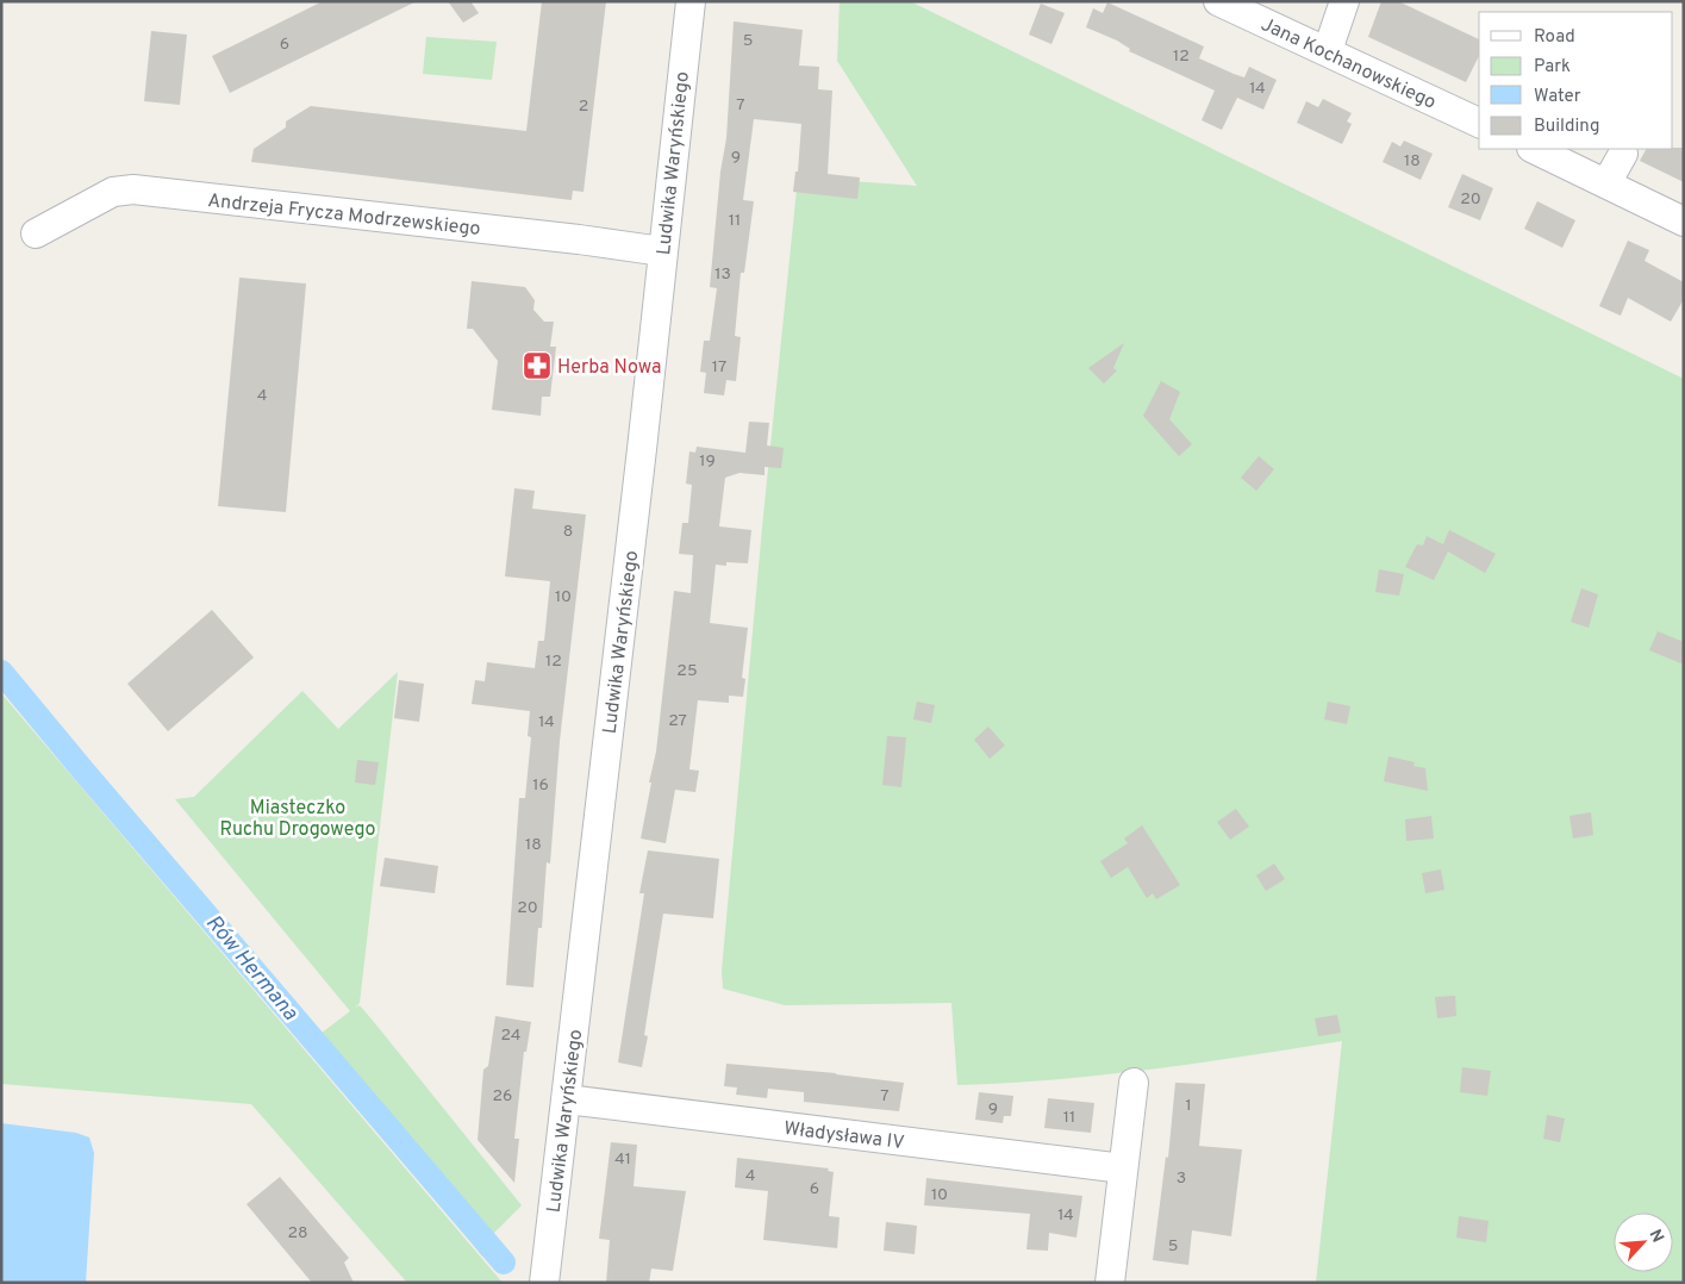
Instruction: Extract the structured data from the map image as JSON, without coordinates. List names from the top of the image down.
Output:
{
  "streets": {
    "street": [
      "Jana Kochanowskiego",
      "Ludwika Waryńskiego",
      "Andrzeja Frycza Modrzewskiego",
      "Władysława IV"
    ]
  },
  "crossings": [
    ["Ludwika Waryńskiego", "Andrzeja Frycza Modrzewskiego"],
    ["Ludwika Waryńskiego", "Władysława IV"]
  ],
  "water": ["Rów Hermana"],
  "parks": ["Miasteczko Ruchu Drogowego"],
  "places": {
    "pharmacy": ["Herba Nowa"]
  },
  "house_numbers": [
    "5",
    "6",
    "12",
    "14",
    "7",
    "2",
    "9",
    "18",
    "20",
    "11",
    "13",
    "17",
    "4",
    "19",
    "8",
    "10",
    "12",
    "25",
    "27",
    "14",
    "16",
    "18",
    "20",
    "24",
    "26",
    "7",
    "1",
    "9",
    "11",
    "41",
    "4",
    "3",
    "6",
    "10",
    "14",
    "28",
    "5"
  ],
  "legend": [
    "Road",
    "Park",
    "Water",
    "Building"
  ],
  "north": "top right"
}
